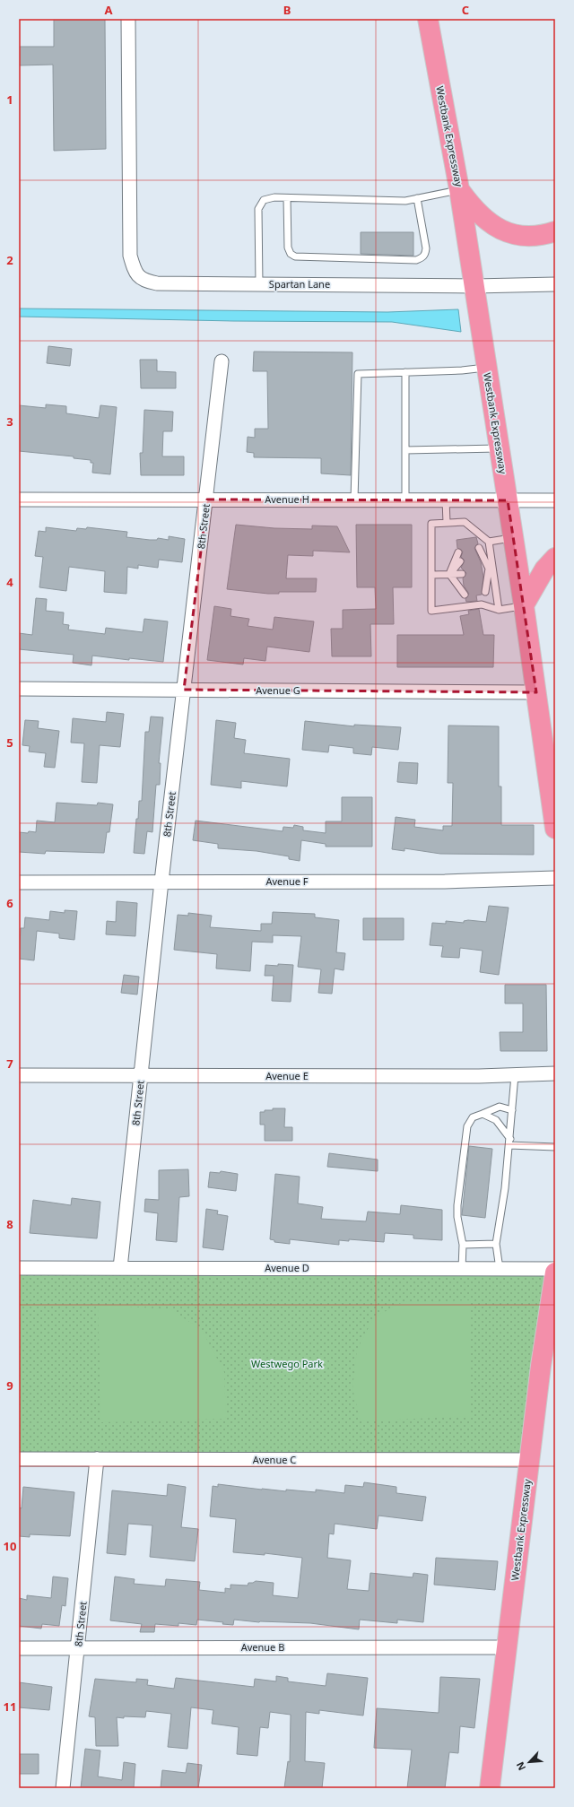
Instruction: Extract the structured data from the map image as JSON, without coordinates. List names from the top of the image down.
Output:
{
  "streets": {
    "highway": ["Westbank Expressway"],
    "street": [
      "Spartan Lane",
      "Avenue H",
      "8th Street",
      "Avenue G",
      "Avenue F",
      "Avenue E",
      "Avenue D",
      "Avenue C",
      "Avenue B"
    ]
  },
  "crossings": [
    ["Westbank Expressway", "Spartan Lane"],
    ["Westbank Expressway", "Avenue H"],
    ["Westbank Expressway", "Avenue G"],
    ["Westbank Expressway", "Avenue C"],
    ["Westbank Expressway", "Avenue B"],
    ["Avenue H", "8th Street"],
    ["8th Street", "Avenue G"],
    ["8th Street", "Avenue F"],
    ["8th Street", "Avenue E"],
    ["8th Street", "Avenue D"],
    ["8th Street", "Avenue C"],
    ["8th Street", "Avenue B"]
  ],
  "parks": ["Westwego Park"],
  "north": "bottom left",
  "grid": {
    "columns": ["A", "B", "C"],
    "rows": [
      "1",
      "2",
      "3",
      "4",
      "5",
      "6",
      "7",
      "8",
      "9",
      "10",
      "11"
    ]
  }
}
